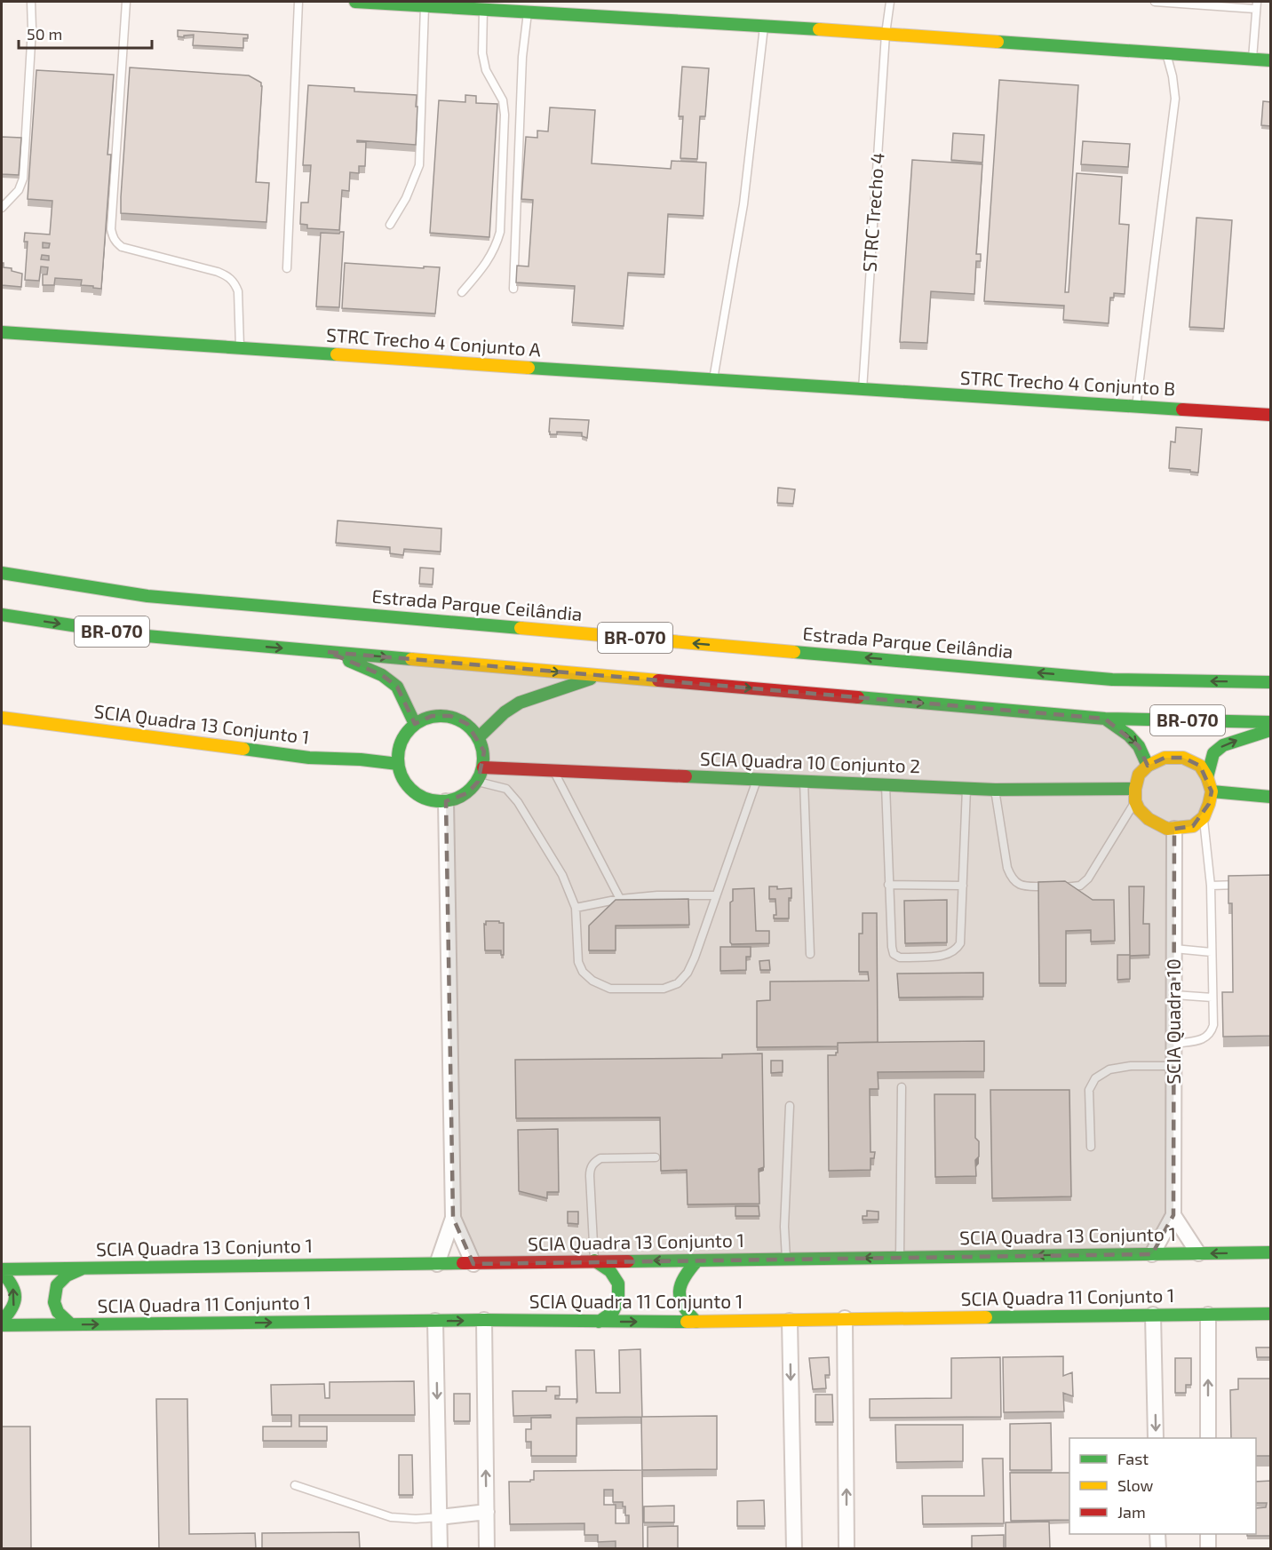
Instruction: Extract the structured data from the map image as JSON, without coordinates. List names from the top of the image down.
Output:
{
  "streets": {
    "main road": [
      "STRC Trecho 4 Conjunto A",
      "STRC Trecho 4 Conjunto B",
      "Estrada Parque Ceilândia",
      "BR-070",
      "SCIA Quadra 13 Conjunto 1",
      "SCIA Quadra 10 Conjunto 2",
      "SCIA Quadra 11 Conjunto 1"
    ],
    "street": ["SCIA Quadra 10"],
    "lane": ["STRC Trecho 4"]
  },
  "crossings": [
    ["STRC Trecho 4", "STRC Trecho 4 Conjunto A"],
    ["STRC Trecho 4", "STRC Trecho 4 Conjunto B"],
    ["STRC Trecho 4 Conjunto A", "STRC Trecho 4 Conjunto B"],
    ["SCIA Quadra 13 Conjunto 1", "SCIA Quadra 10 Conjunto 2"],
    ["SCIA Quadra 13 Conjunto 1", "SCIA Quadra 10"],
    ["SCIA Quadra 10 Conjunto 2", "SCIA Quadra 10"]
  ],
  "one_way": ["SCIA Quadra 11 Conjunto 1"],
  "legend": ["Fast", "Slow", "Jam"],
  "scale_bar": "50 m"
}
